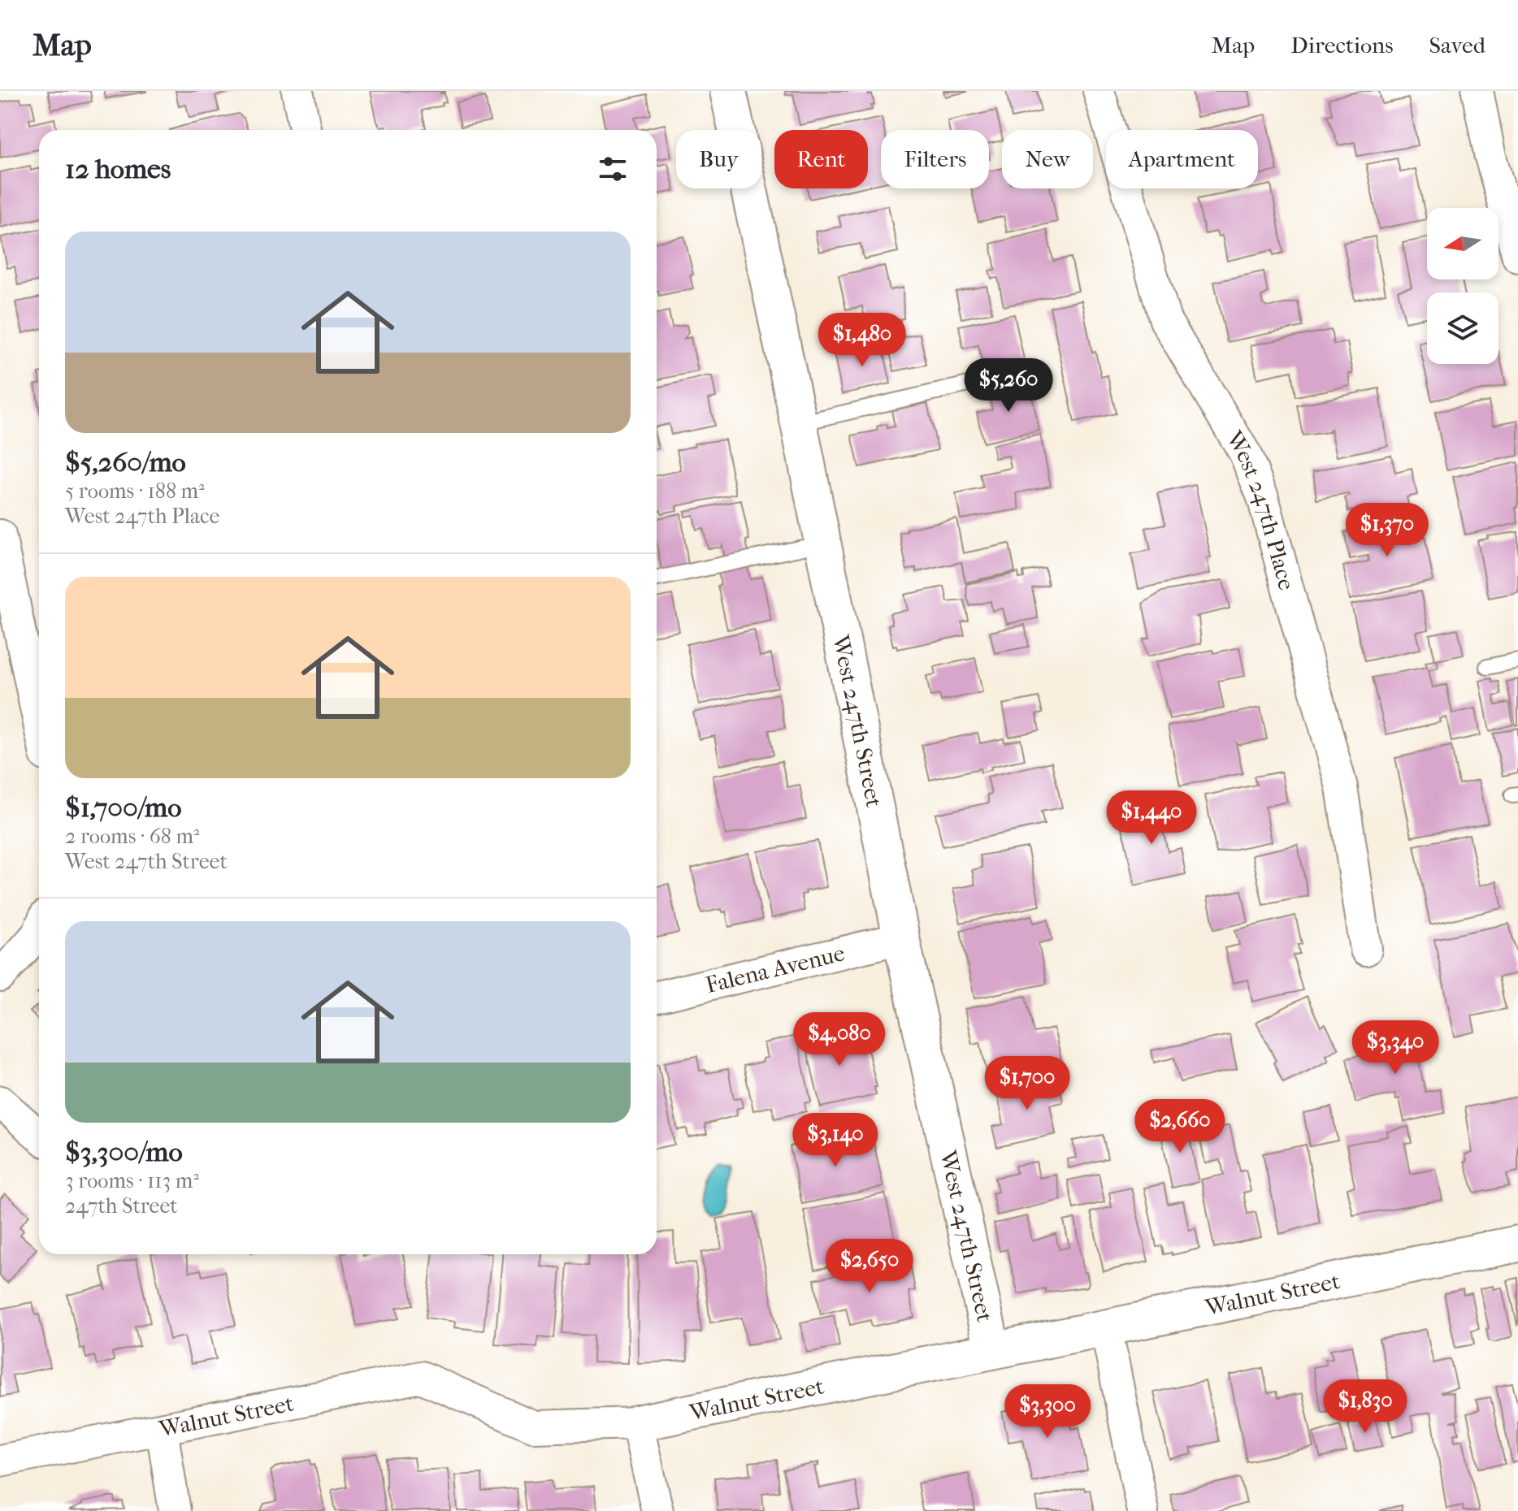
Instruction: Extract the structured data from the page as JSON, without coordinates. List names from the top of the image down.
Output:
{
  "streets": {
    "street": [
      "West 247th Place",
      "West 247th Street",
      "Falena Avenue",
      "Walnut Street"
    ]
  },
  "crossings": [
    ["West 247th Street", "Falena Avenue"],
    ["West 247th Street", "Walnut Street"]
  ],
  "north": "left",
  "page": {
    "header": "Map",
    "nav": ["Map", "Directions", "Saved"],
    "chip": [
      "Buy",
      "Rent",
      "Filters",
      "New",
      "Apartment"
    ],
    "heading": "12 homes",
    "list": [
      {
        "name": "$5,260/mo",
        "note": "5 rooms · 188 m² · West 247th Place"
      },
      {
        "name": "$1,700/mo",
        "note": "2 rooms · 68 m² · West 247th Street"
      },
      {
        "name": "$3,300/mo",
        "note": "3 rooms · 113 m² · 247th Street"
      }
    ],
    "price": [
      "$1,480",
      "$5,260",
      "$1,370",
      "$1,440",
      "$4,080",
      "$3,340",
      "$1,700",
      "$2,660",
      "$3,140",
      "$2,650",
      "$1,830",
      "$3,300"
    ]
  }
}
